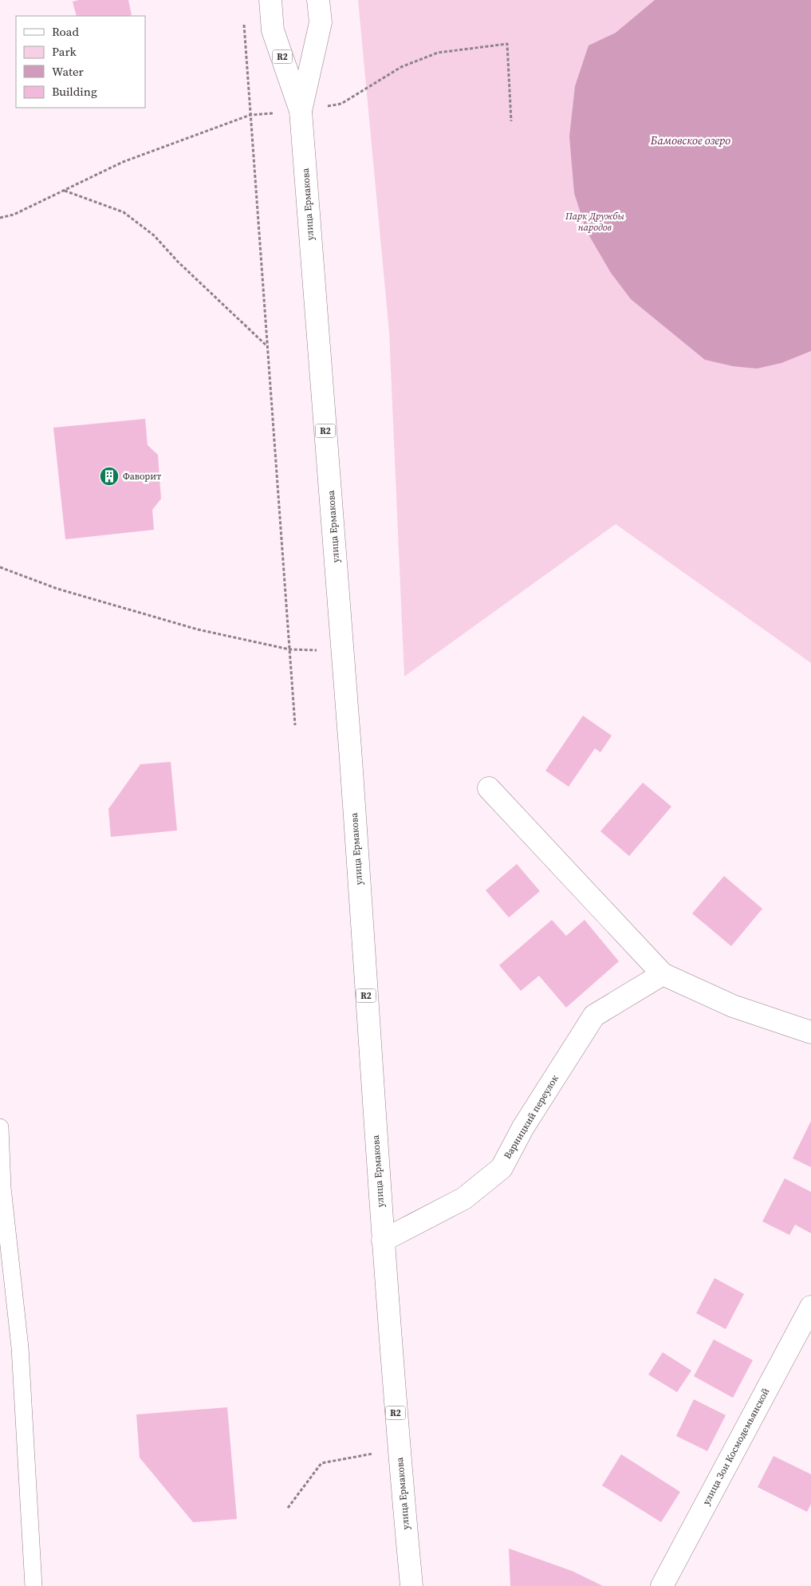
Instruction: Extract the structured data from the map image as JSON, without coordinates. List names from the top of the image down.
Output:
{
  "streets": {
    "main road": [
      "R2",
      "улица Ермакова",
      "Варницкий переулок",
      "улица Зои Космодемьянской"
    ]
  },
  "crossings": [
    ["R2", "улица Ермакова"],
    ["улица Ермакова", "Варницкий переулок"]
  ],
  "water": ["Бамовское озеро"],
  "parks": ["Парк Дружбы народов"],
  "places": {
    "building": ["Фаворит"]
  },
  "legend": [
    "Road",
    "Park",
    "Water",
    "Building"
  ]
}
